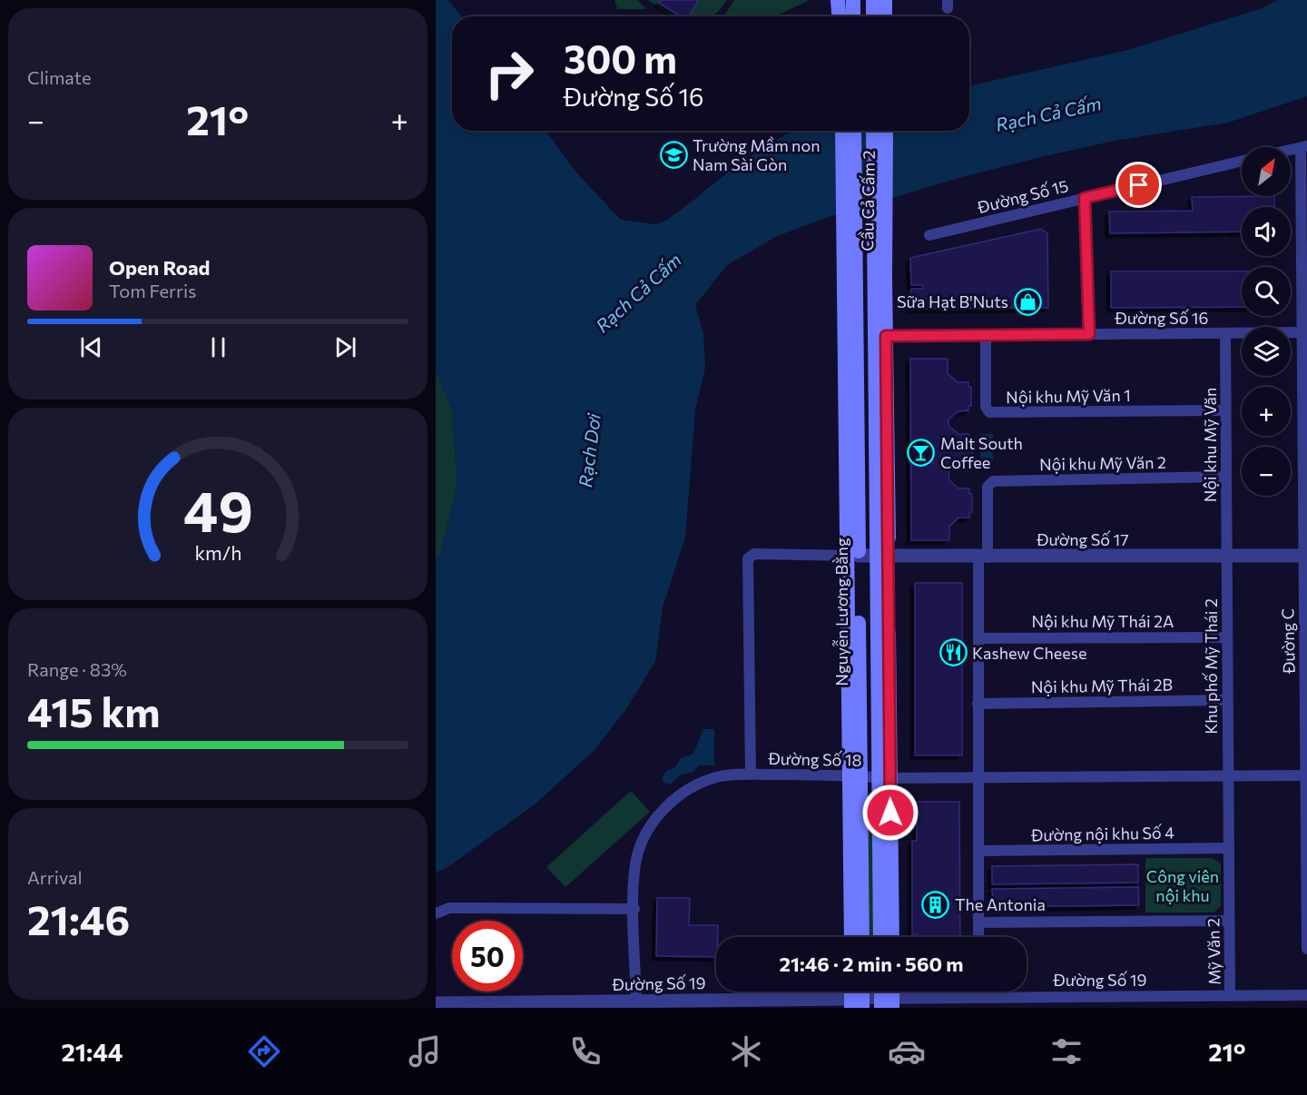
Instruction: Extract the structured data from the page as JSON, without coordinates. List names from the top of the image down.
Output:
{
  "streets": {
    "main road": ["Cầu Cả Cấm 2", "Nguyễn Lương Bằng"],
    "street": [
      "Đường Số 15",
      "Đường Số 16",
      "Nội khu Mỹ Văn 1",
      "Nội khu Mỹ Văn",
      "Nội khu Mỹ Văn 2",
      "Đường Số 17",
      "Nội khu Mỹ Thái 2A",
      "Đường C",
      "Khu phố Mỹ Thái 2",
      "Nội khu Mỹ Thái 2B",
      "Đường Số 18",
      "Đường nội khu Số 4",
      "Mỹ Văn 2",
      "Đường Số 19"
    ]
  },
  "crossings": [
    ["Cầu Cả Cấm 2", "Nguyễn Lương Bằng"],
    ["Đường Số 16", "Nội khu Mỹ Văn 1"],
    ["Đường Số 16", "Nội khu Mỹ Văn"],
    ["Đường Số 16", "Đường C"],
    ["Nội khu Mỹ Văn 1", "Nội khu Mỹ Văn"],
    ["Nội khu Mỹ Văn", "Nội khu Mỹ Văn 2"],
    ["Nội khu Mỹ Văn", "Đường Số 17"],
    ["Nội khu Mỹ Văn", "Khu phố Mỹ Thái 2"],
    ["Nội khu Mỹ Văn 2", "Đường Số 17"],
    ["Đường Số 17", "Nguyễn Lương Bằng"],
    ["Đường Số 17", "Đường C"],
    ["Đường Số 17", "Khu phố Mỹ Thái 2"],
    ["Nguyễn Lương Bằng", "Đường Số 18"],
    ["Nội khu Mỹ Thái 2A", "Khu phố Mỹ Thái 2"],
    ["Đường C", "Đường Số 18"],
    ["Khu phố Mỹ Thái 2", "Nội khu Mỹ Thái 2B"],
    ["Khu phố Mỹ Thái 2", "Đường Số 18"],
    ["Khu phố Mỹ Thái 2", "Mỹ Văn 2"],
    ["Đường Số 18", "Mỹ Văn 2"],
    ["Đường Số 18", "Đường Số 19"],
    ["Đường nội khu Số 4", "Mỹ Văn 2"],
    ["Mỹ Văn 2", "Đường Số 19"]
  ],
  "water": ["Rạch Cả Cấm", "Rạch Dơi"],
  "parks": ["Công viên nội khu"],
  "places": {
    "school or university": ["Trường Mầm non Nam Sài Gòn"],
    "shop": ["Sữa Hạt B'Nuts"],
    "bar": ["Malt South Coffee"],
    "restaurant": ["Kashew Cheese"],
    "building": ["The Antonia"]
  },
  "north": "top right",
  "page": {
    "tile": [
      "Climate",
      ["Range · 83%", "415 km"],
      ["Arrival", "21:46"]
    ],
    "turn": ["300 m", "Đường Số 16"],
    "heat": ["−", "21°", "+"],
    "map_buttons": ["+", "−"],
    "song": ["Open Road", "Tom Ferris"],
    "limit": "50",
    "trip": "21:46 · 2 min · 560 m",
    "tabs": ["21:44", "21°"],
    "gauge": ["49", "km/h"]
  }
}
